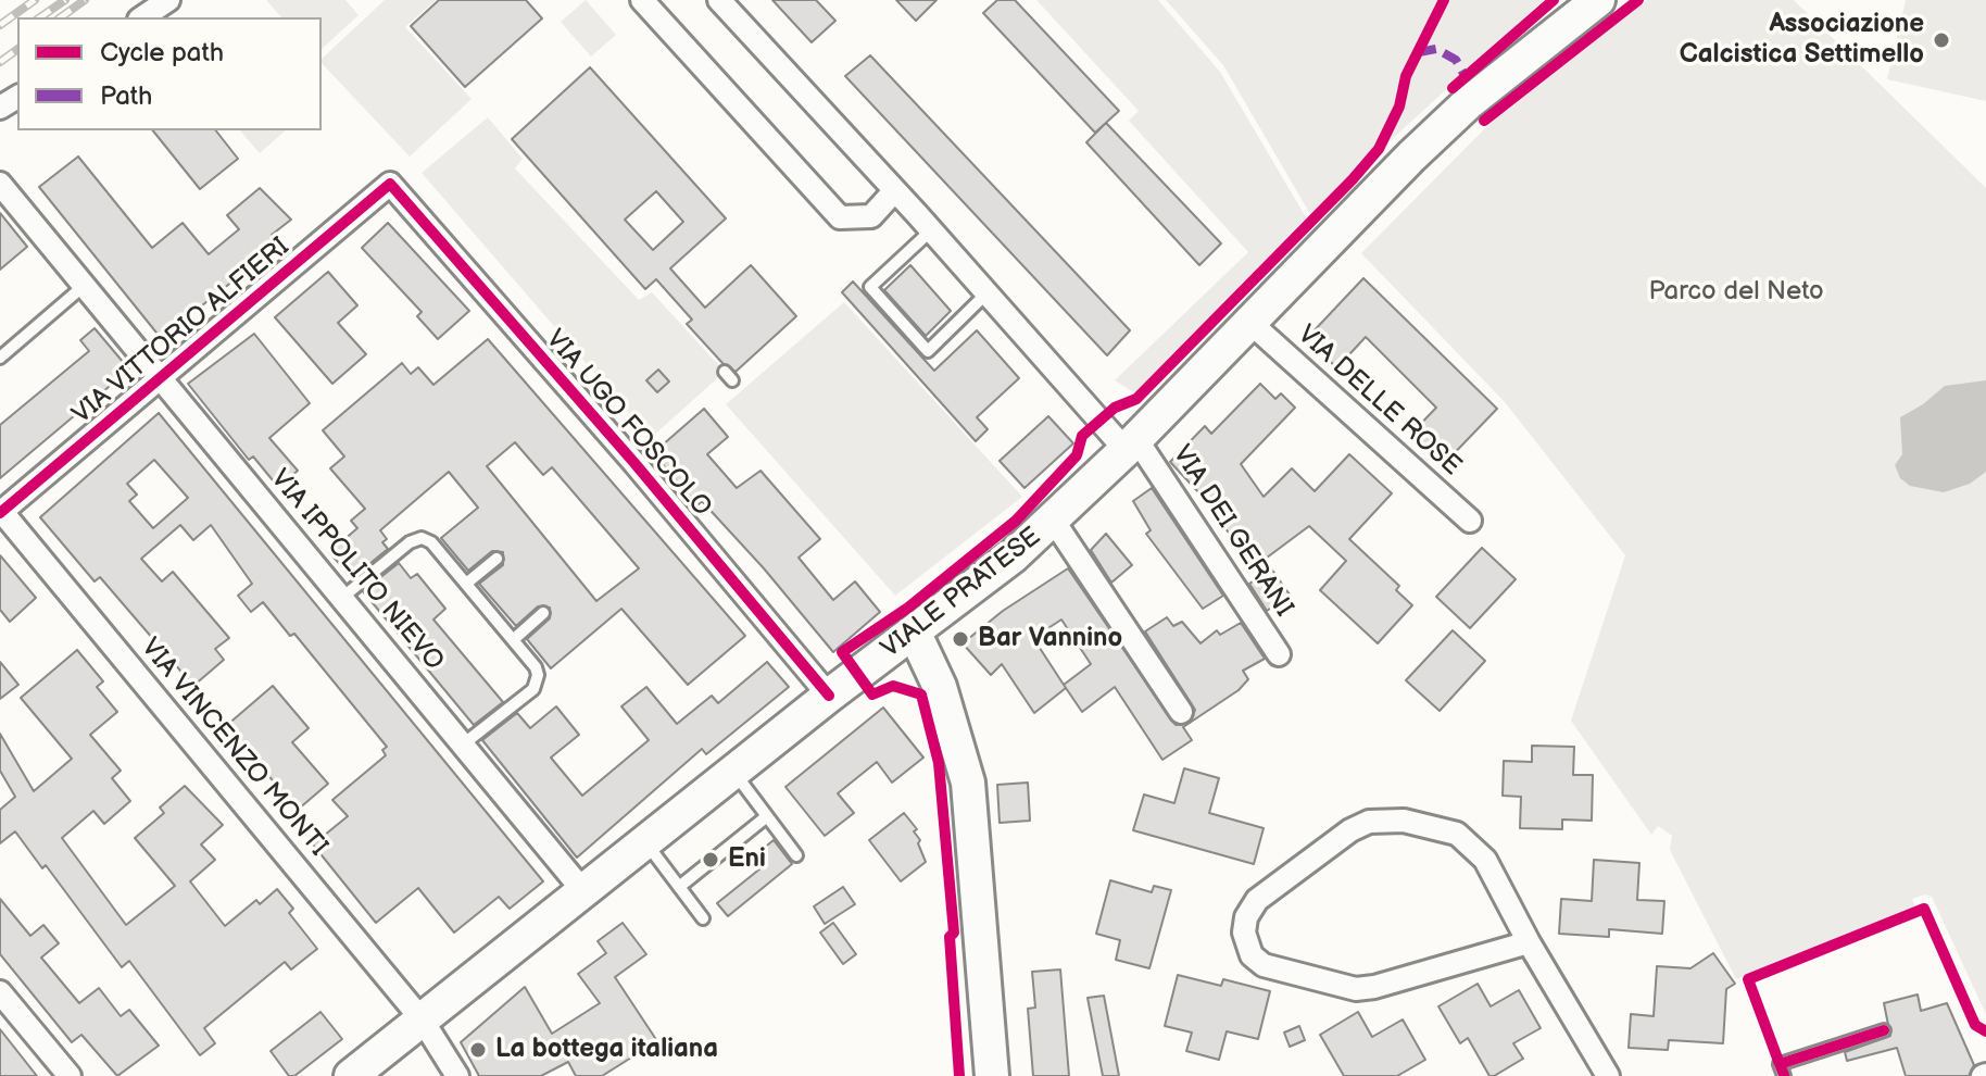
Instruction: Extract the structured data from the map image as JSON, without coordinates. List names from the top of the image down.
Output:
{
  "streets": {
    "main road": ["VIALE PRATESE"],
    "street": [
      "VIA VITTORIO ALFIERI",
      "VIA DELLE ROSE",
      "VIA UGO FOSCOLO",
      "VIA DEI GERANI",
      "VIA IPPOLITO NIEVO",
      "VIA VINCENZO MONTI"
    ]
  },
  "crossings": [
    ["VIA VITTORIO ALFIERI", "VIA UGO FOSCOLO"],
    ["VIA VITTORIO ALFIERI", "VIA IPPOLITO NIEVO"],
    ["VIA VITTORIO ALFIERI", "VIA VINCENZO MONTI"],
    ["VIA DELLE ROSE", "VIALE PRATESE"],
    ["VIA UGO FOSCOLO", "VIALE PRATESE"],
    ["VIA DEI GERANI", "VIALE PRATESE"],
    ["VIA IPPOLITO NIEVO", "VIALE PRATESE"],
    ["VIALE PRATESE", "VIA VINCENZO MONTI"]
  ],
  "parks": ["Parco del Neto"],
  "places": [
    "Associazione Calcistica Settimello",
    "Bar Vannino",
    "Eni",
    "La bottega italiana"
  ],
  "legend": ["Cycle path", "Path"]
}
